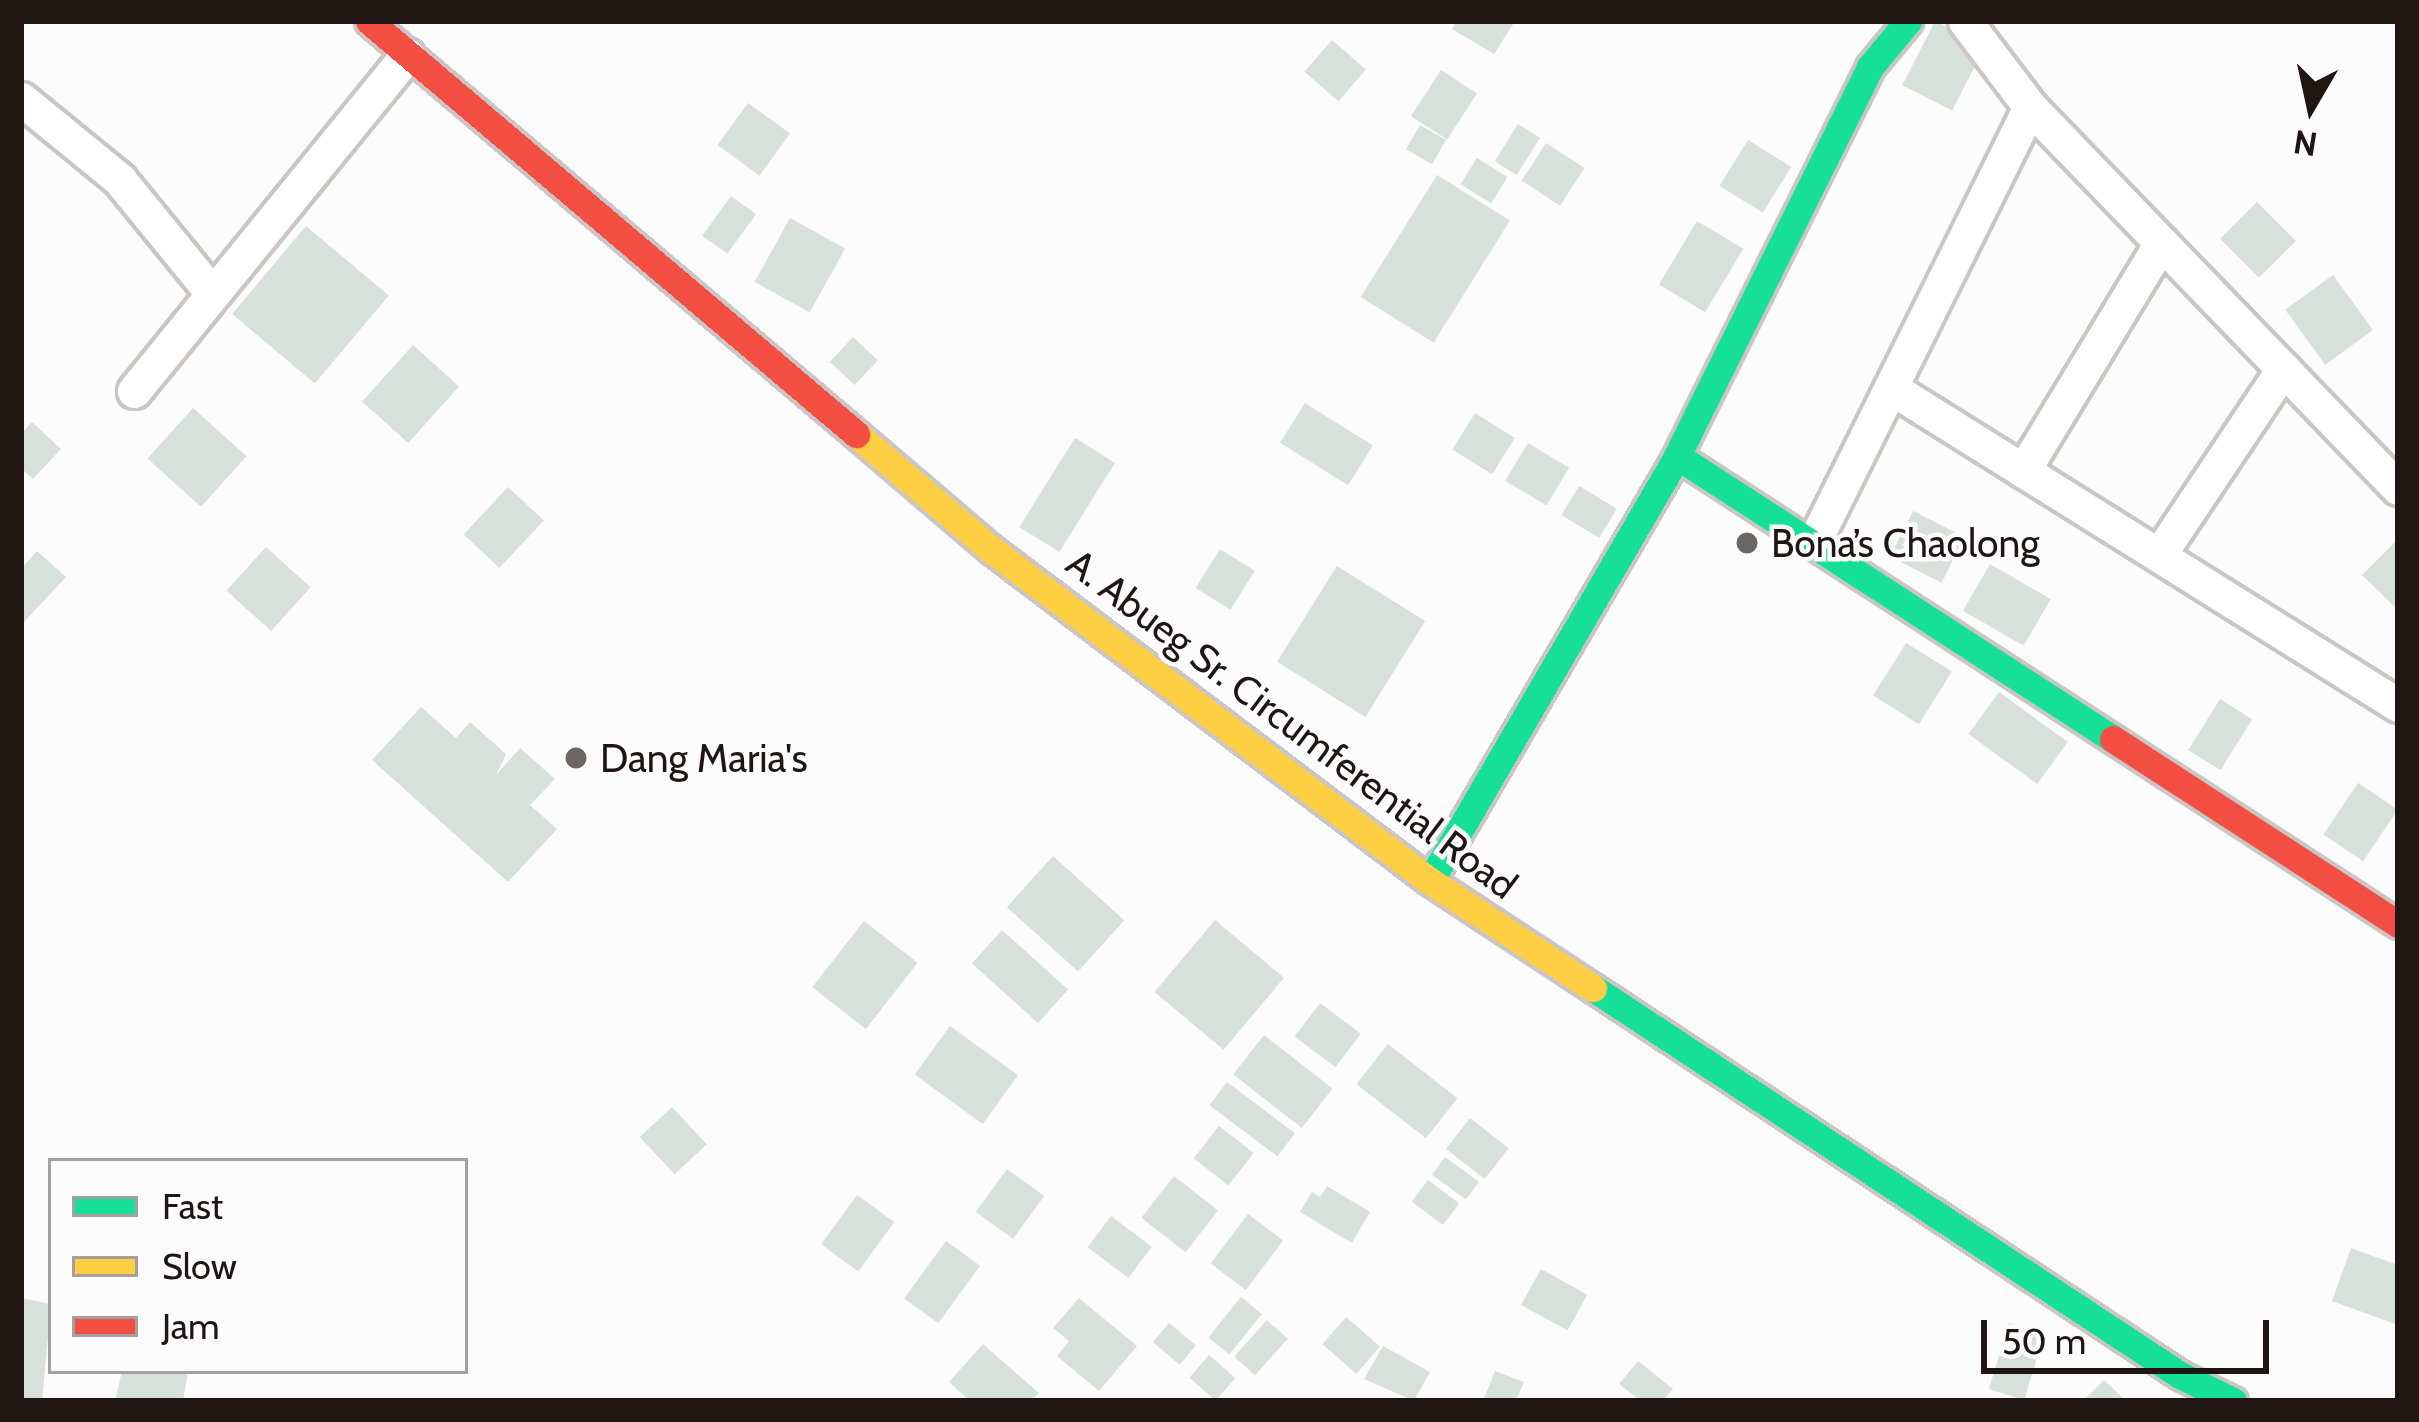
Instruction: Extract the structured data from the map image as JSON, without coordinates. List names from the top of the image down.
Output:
{
  "streets": {
    "street": ["A. Abueg Sr. Circumferential Road"]
  },
  "places": ["Bona’s Chaolong", "Dang Maria's"],
  "legend": ["Fast", "Slow", "Jam"],
  "scale_bar": "50 m",
  "north": "bottom"
}
